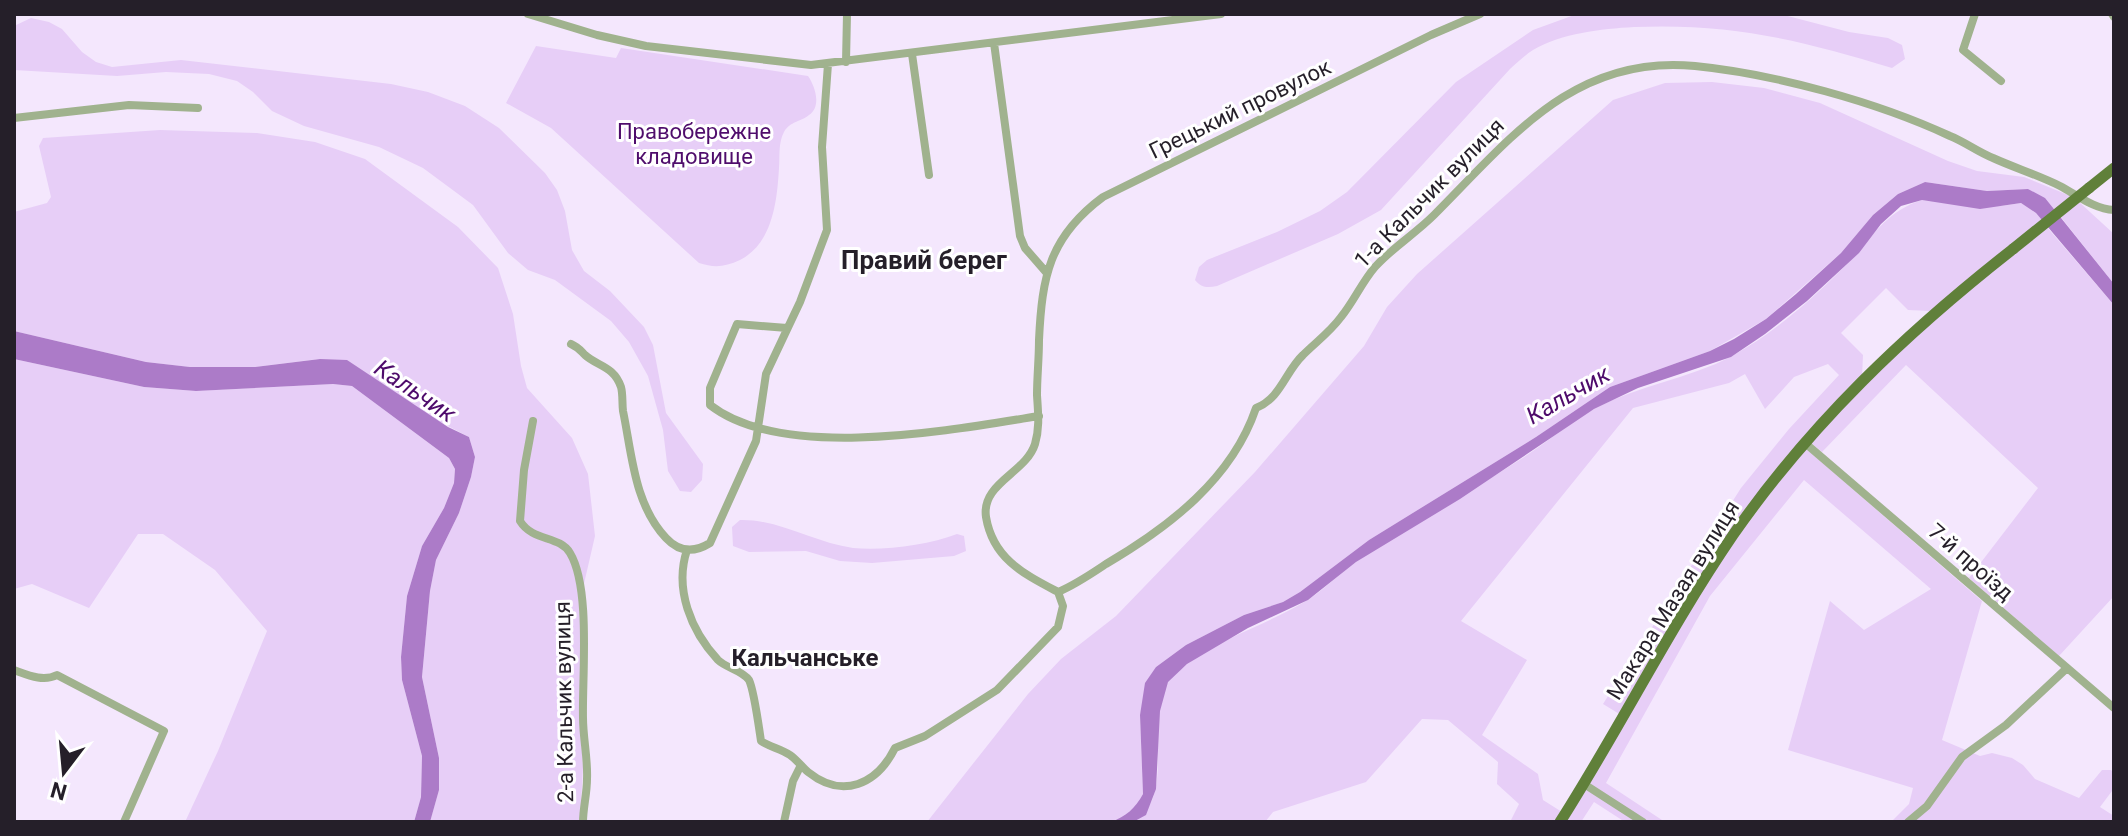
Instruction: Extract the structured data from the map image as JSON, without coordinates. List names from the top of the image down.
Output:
{
  "streets": {
    "main road": ["Макара Мазая вулиця"],
    "street": [
      "Грецький провулок",
      "1-а Кальчик вулиця",
      "7-й проїзд",
      "2-а Кальчик вулиця"
    ]
  },
  "crossings": [
    ["Грецький провулок", "1-а Кальчик вулиця"],
    ["7-й проїзд", "Макара Мазая вулиця"]
  ],
  "districts": ["Правий берег", "Кальчанське"],
  "water": ["Кальчик"],
  "parks": ["Правобережне кладовище"],
  "north": "bottom"
}
